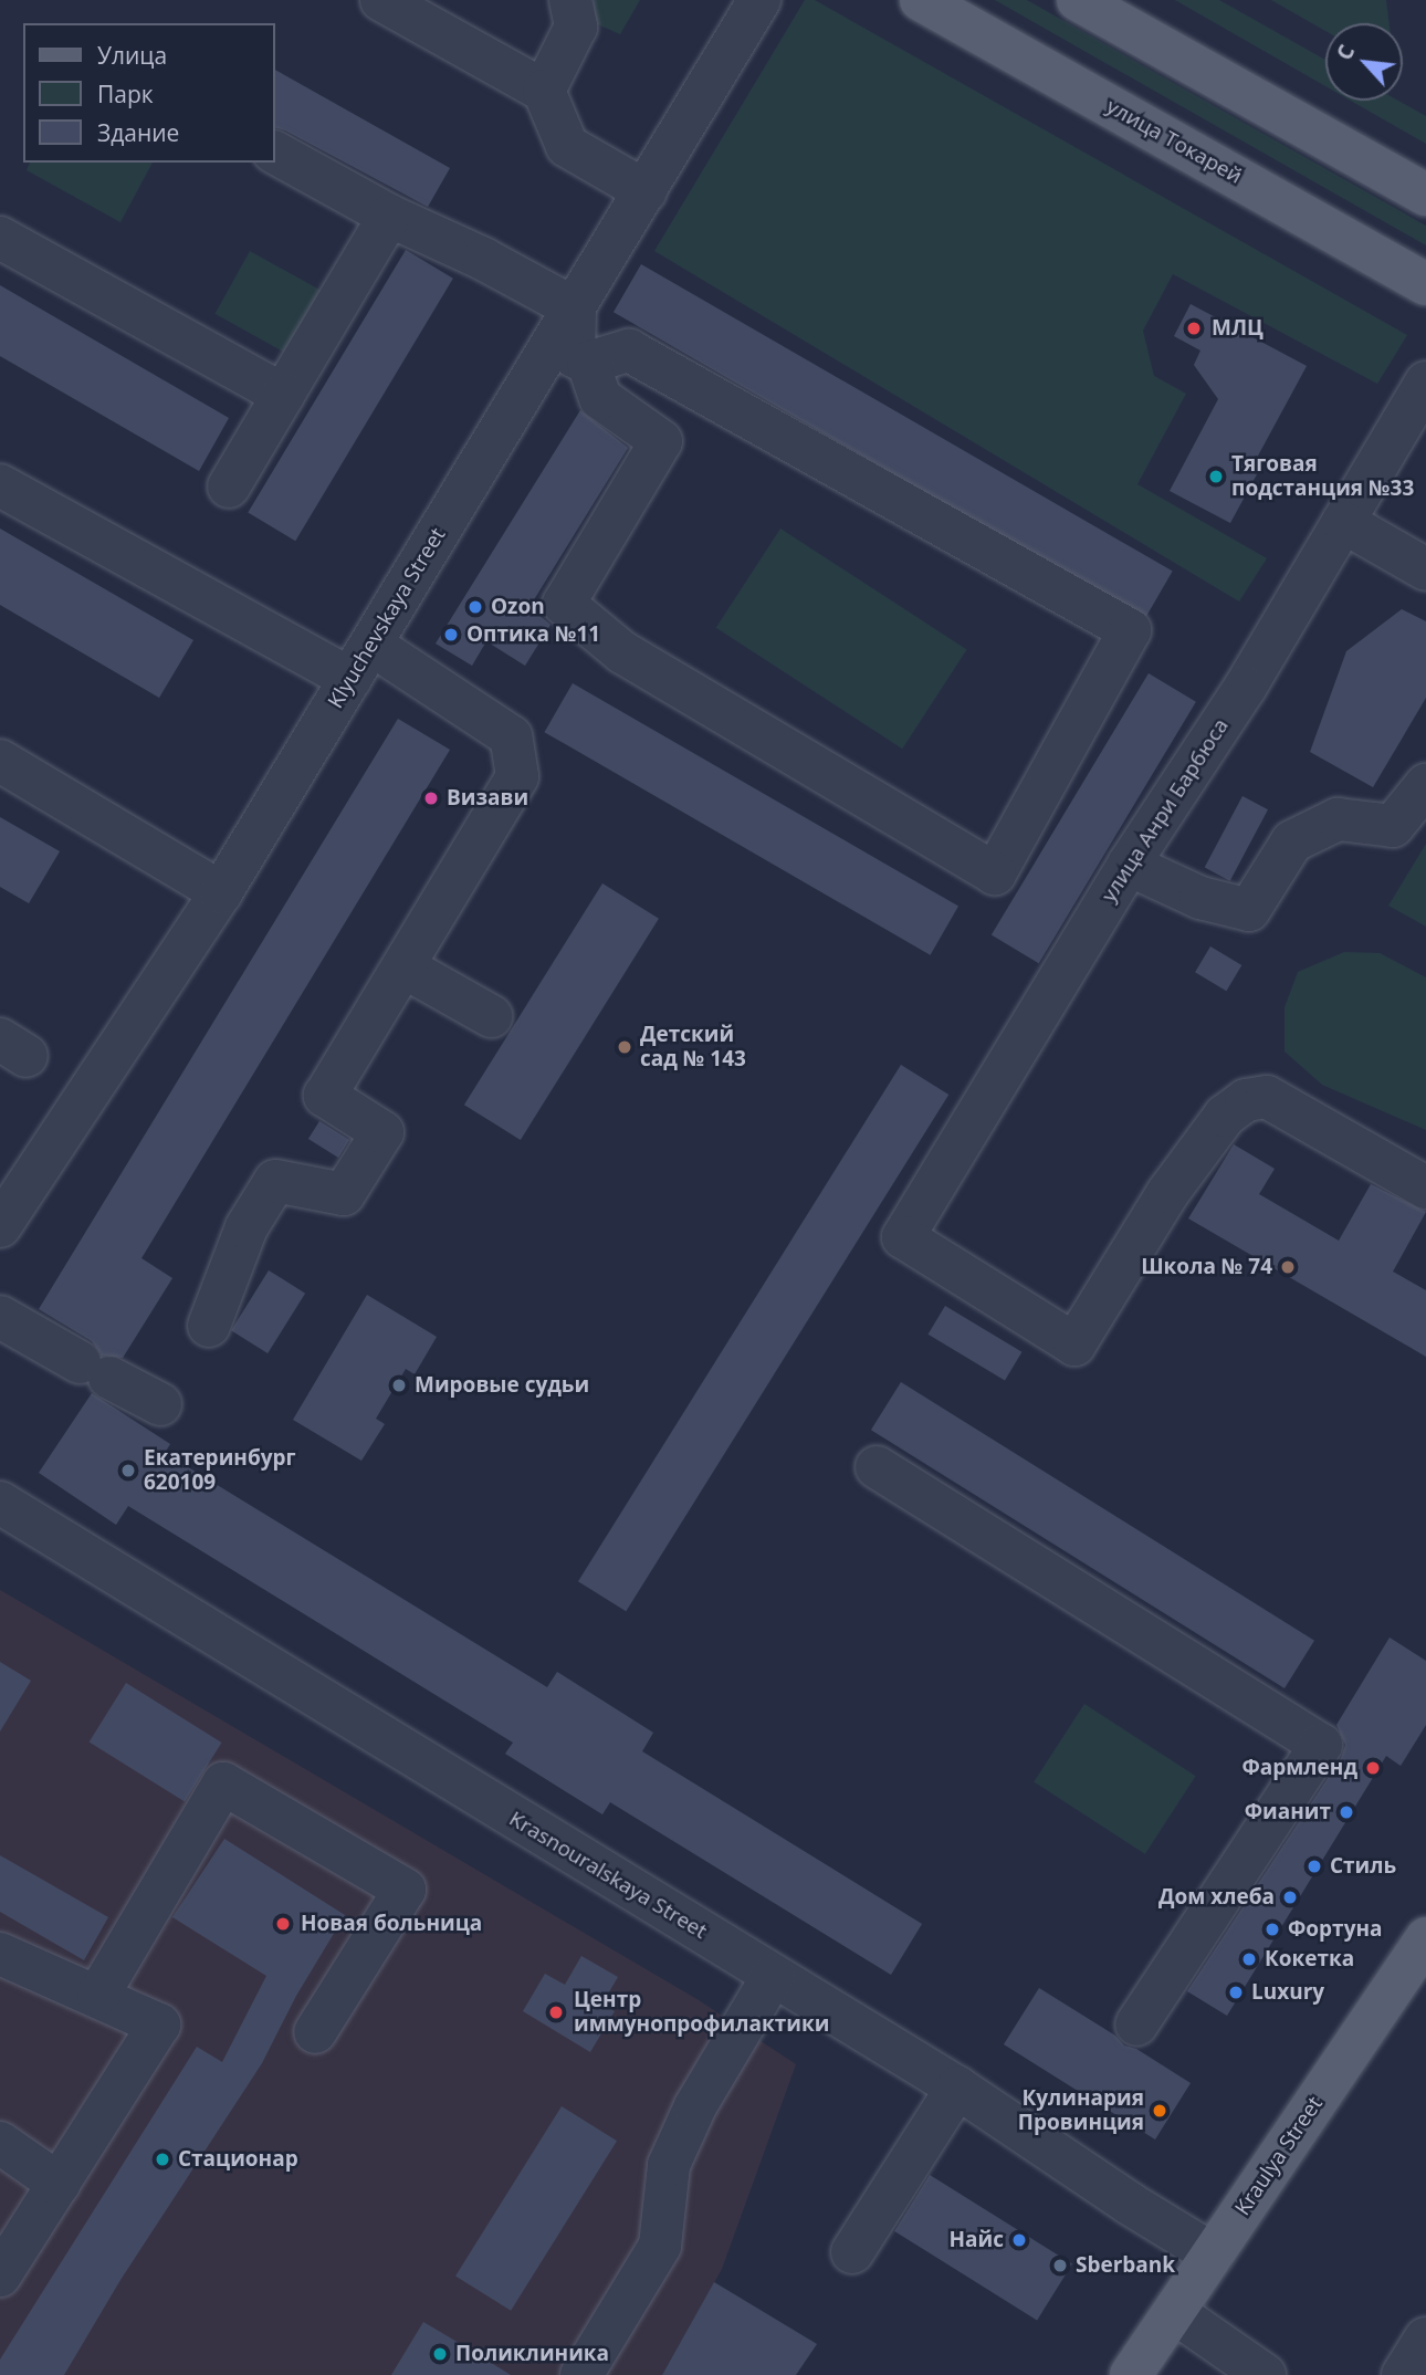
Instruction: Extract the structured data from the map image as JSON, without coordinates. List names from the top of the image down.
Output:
{
  "streets": {
    "main road": ["улица Токарей", "Kraulya Street"],
    "street": ["Klyuchevskaya Street", "улица Анри Барбюса", "Krasnouralskaya Street"]
  },
  "crossings": [
    ["Krasnouralskaya Street", "Kraulya Street"]
  ],
  "places": [
    "МЛЦ",
    "Тяговая подстанция №33",
    "Ozon",
    "Оптика №11",
    "Визави",
    "Детский сад № 143",
    "Школа № 74",
    "Мировые судьи",
    "Екатеринбург 620109",
    "Фармленд",
    "Фианит",
    "Стиль",
    "Дом хлеба",
    "Новая больница",
    "Фортуна",
    "Кокетка",
    "Luxury",
    "Центр иммунопрофилактики",
    "Кулинария Провинция",
    "Стационар",
    "Найс",
    "Sberbank",
    "Поликлиника"
  ],
  "legend": ["Улица", "Парк", "Здание"],
  "north": "top left"
}
